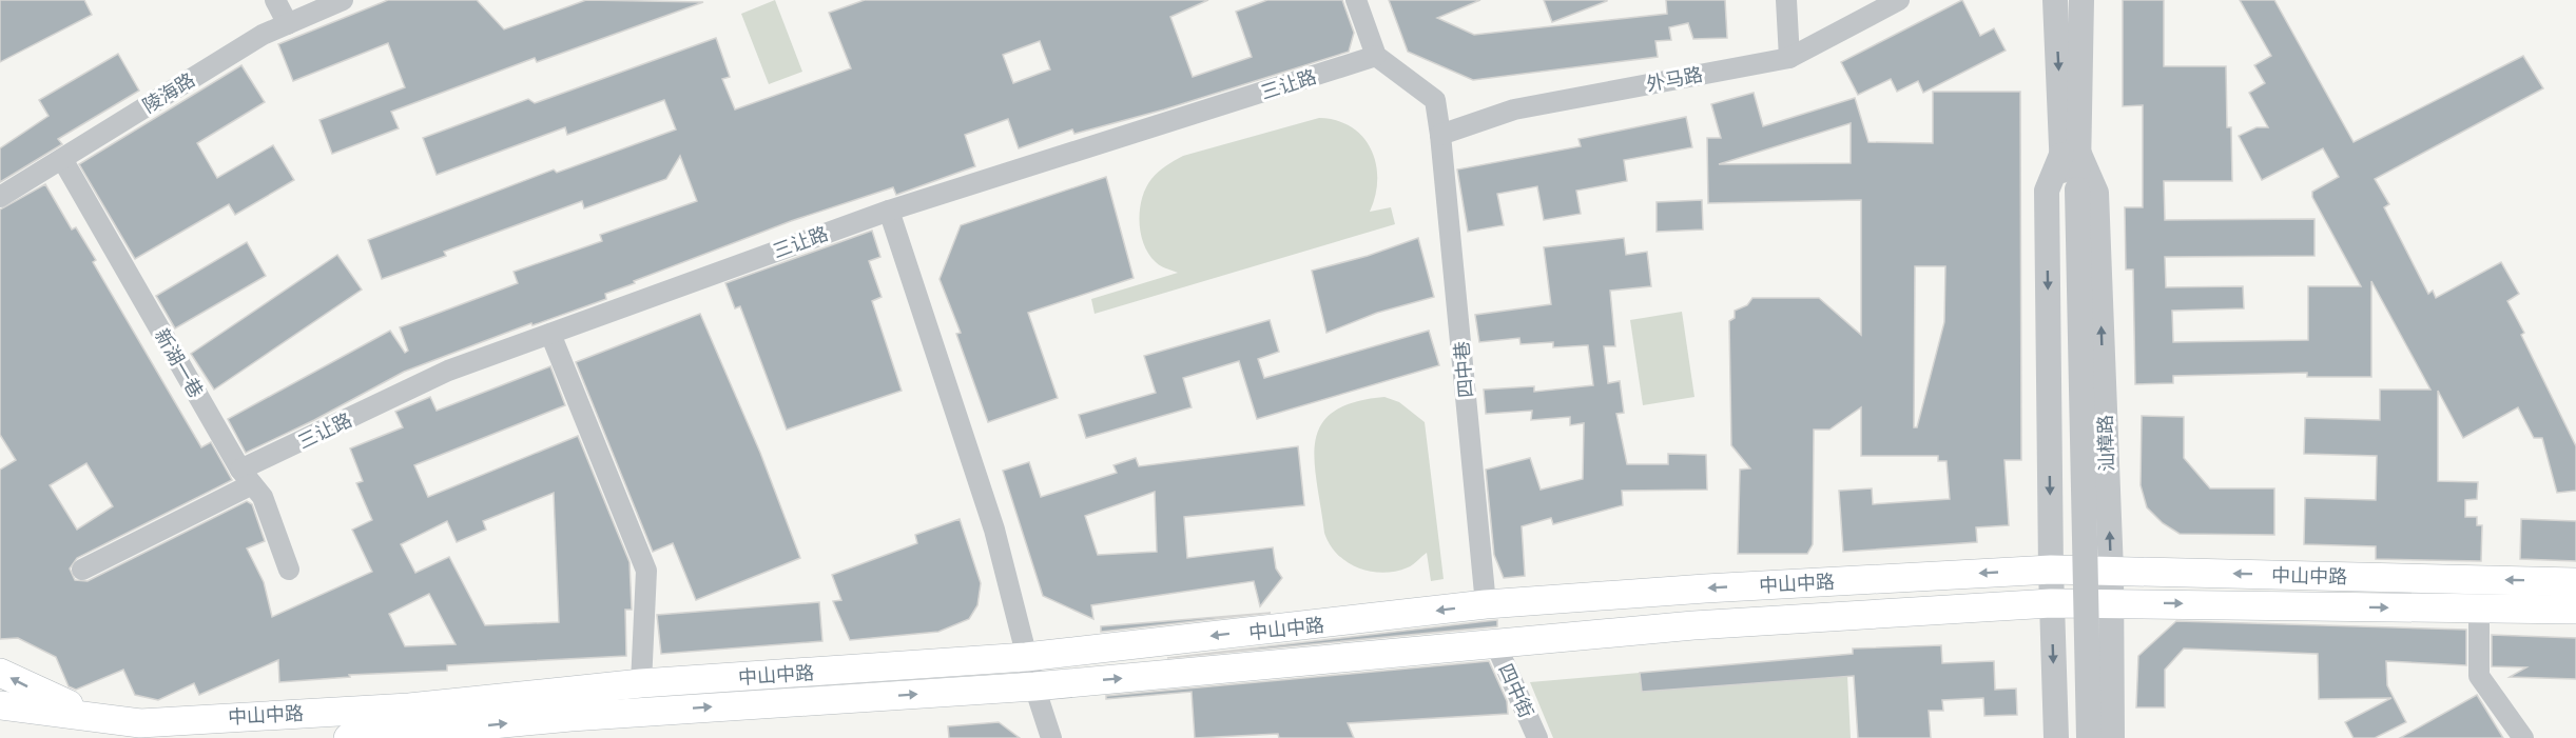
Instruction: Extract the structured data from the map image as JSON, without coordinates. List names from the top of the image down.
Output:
{
  "streets": {
    "main road": ["中山中路"],
    "street": [
      "外马路",
      "三让路",
      "陵海路",
      "新湖一巷",
      "四中巷",
      "汕樟路",
      "四中街"
    ]
  },
  "crossings": [
    ["外马路", "四中巷"],
    ["三让路", "新湖一巷"],
    ["三让路", "四中巷"],
    ["陵海路", "新湖一巷"],
    ["四中巷", "中山中路"],
    ["汕樟路", "中山中路"],
    ["中山中路", "四中街"]
  ]
}
